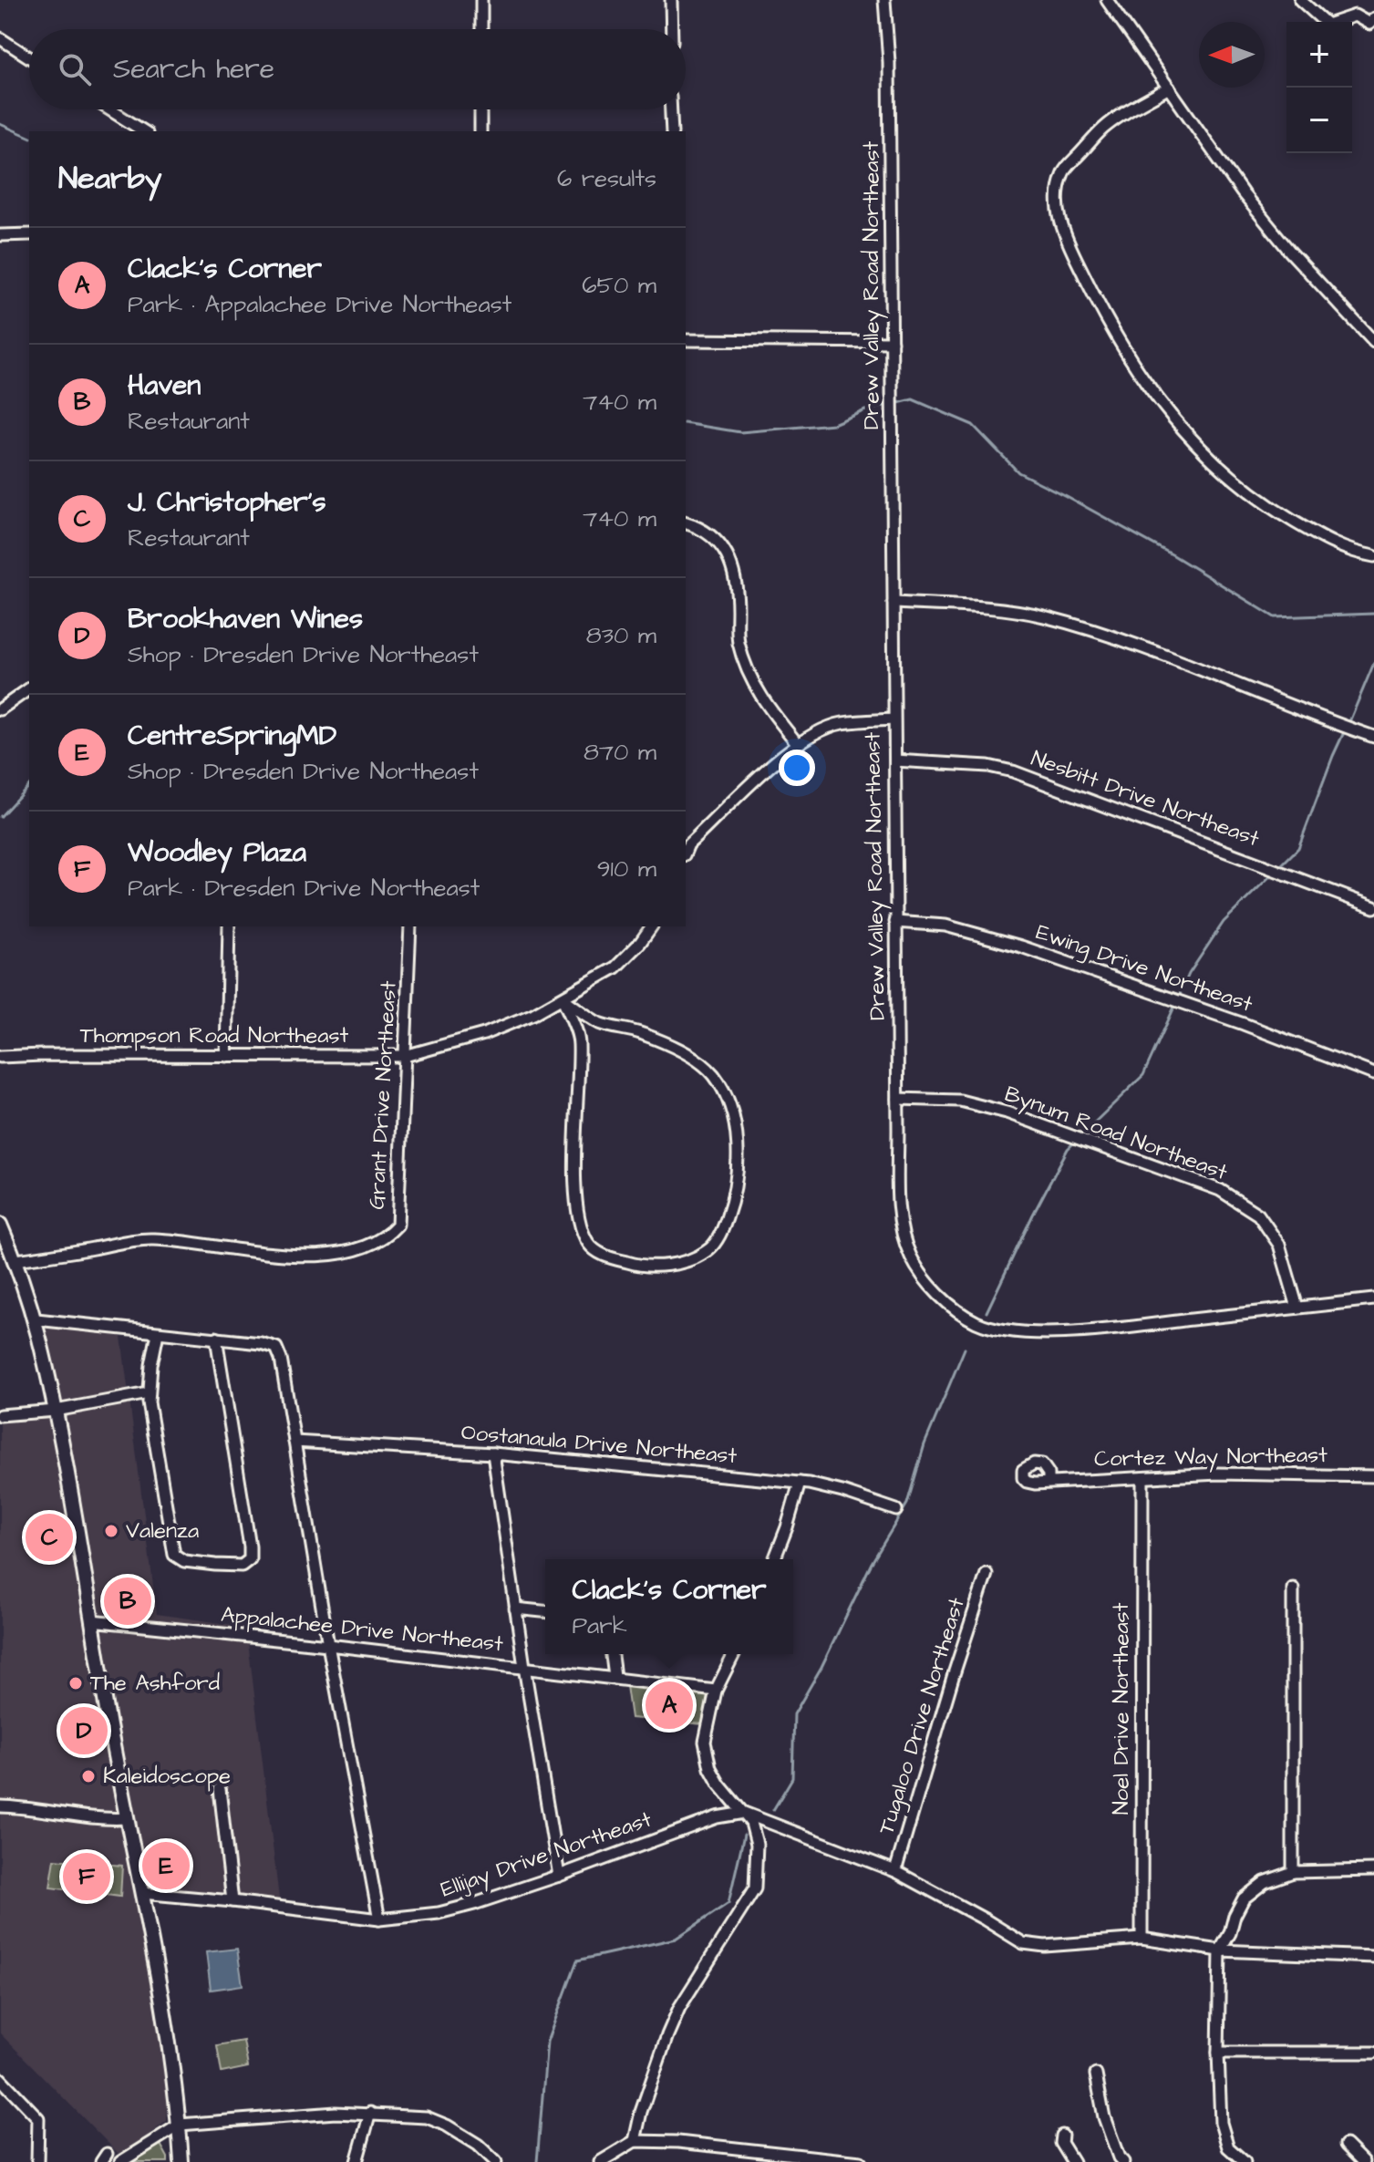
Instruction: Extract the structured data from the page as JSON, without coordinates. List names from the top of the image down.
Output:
{
  "streets": {
    "street": [
      "Drew Valley Road Northeast",
      "Nesbitt Drive Northeast",
      "Ewing Drive Northeast",
      "Thompson Road Northeast",
      "Grant Drive Northeast",
      "Bynum Road Northeast",
      "Oostanaula Drive Northeast",
      "Cortez Way Northeast",
      "Appalachee Drive Northeast",
      "Noel Drive Northeast",
      "Tugaloo Drive Northeast",
      "Ellijay Drive Northeast"
    ]
  },
  "crossings": [
    ["Drew Valley Road Northeast", "Nesbitt Drive Northeast"],
    ["Drew Valley Road Northeast", "Ewing Drive Northeast"],
    ["Drew Valley Road Northeast", "Bynum Road Northeast"],
    ["Thompson Road Northeast", "Grant Drive Northeast"],
    ["Cortez Way Northeast", "Noel Drive Northeast"]
  ],
  "places": ["Valenza", "The Ashford", "Kaleidoscope"],
  "north": "left",
  "page": {
    "map_buttons": ["+", "−"],
    "search": "Search here",
    "heading": ["Nearby", "6 results"],
    "list": [
      {
        "mark": "A",
        "name": "Clack's Corner",
        "note": "Park · Appalachee Drive Northeast",
        "value": "650 m"
      },
      {
        "mark": "B",
        "name": "Haven",
        "note": "Restaurant",
        "value": "740 m"
      },
      {
        "mark": "C",
        "name": "J. Christopher's",
        "note": "Restaurant",
        "value": "740 m"
      },
      {
        "mark": "D",
        "name": "Brookhaven Wines",
        "note": "Shop · Dresden Drive Northeast",
        "value": "830 m"
      },
      {
        "mark": "E",
        "name": "CentreSpringMD",
        "note": "Shop · Dresden Drive Northeast",
        "value": "870 m"
      },
      {
        "mark": "F",
        "name": "Woodley Plaza",
        "note": "Park · Dresden Drive Northeast",
        "value": "910 m"
      }
    ],
    "pins": [
      "C",
      "B",
      "A",
      "D",
      "E",
      "F"
    ],
    "popup": ["Clack's Corner", "Park"]
  }
}
